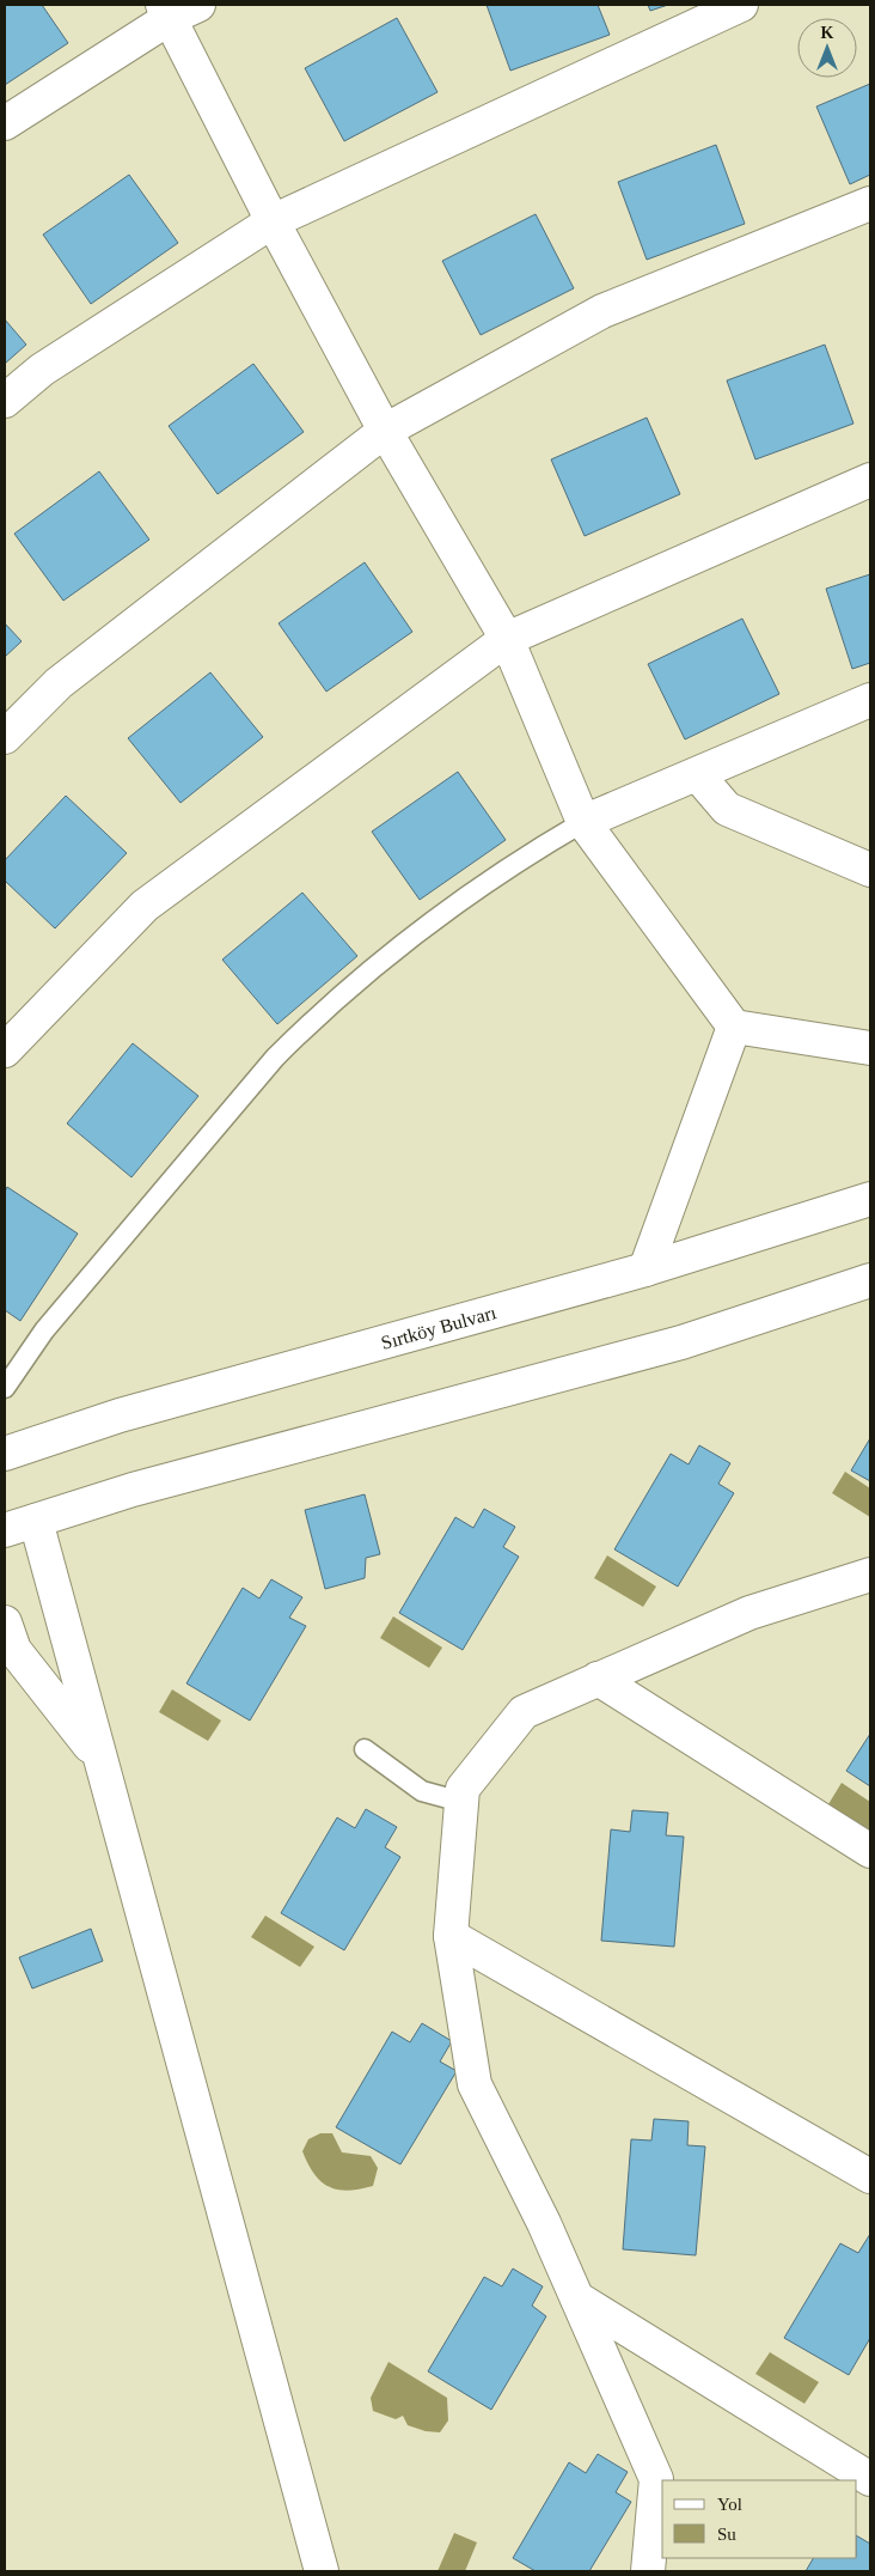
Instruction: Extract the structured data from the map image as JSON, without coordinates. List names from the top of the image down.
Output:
{
  "streets": {
    "street": ["Sırtköy Bulvarı"]
  },
  "legend": ["Yol", "Su"],
  "north": "top"
}
